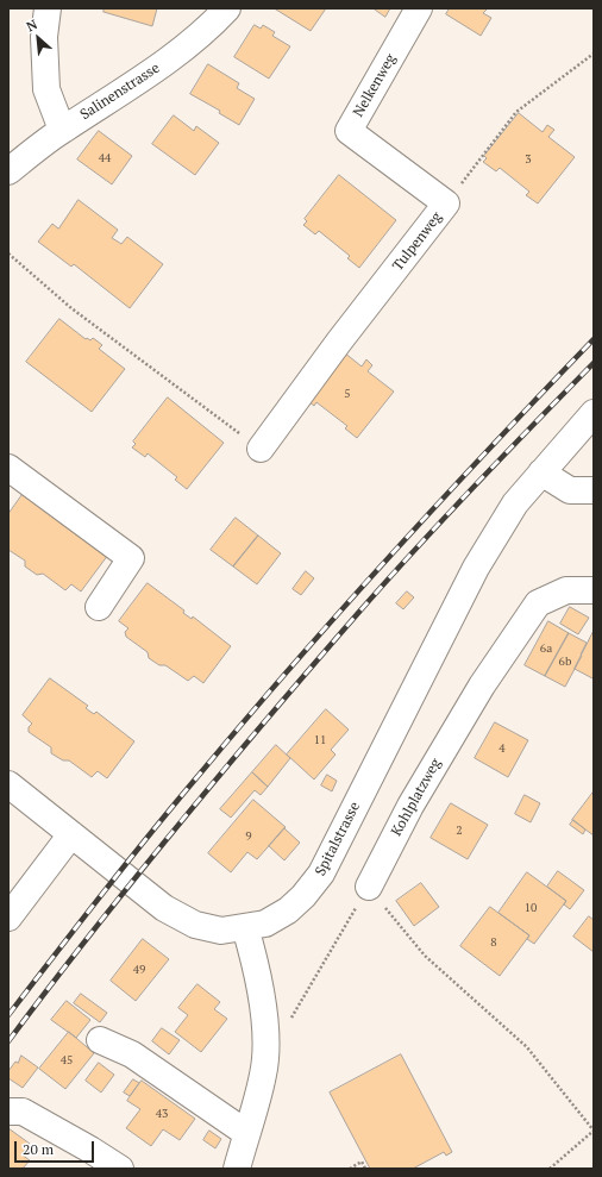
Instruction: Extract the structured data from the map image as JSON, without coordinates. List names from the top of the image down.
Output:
{
  "streets": {
    "street": [
      "Nelkenweg",
      "Salinenstrasse",
      "Tulpenweg",
      "Kohlplatzweg",
      "Spitalstrasse"
    ]
  },
  "crossings": [
    ["Nelkenweg", "Tulpenweg"]
  ],
  "house_numbers": [
    "44",
    "3",
    "5",
    "6a",
    "6b",
    "11",
    "4",
    "2",
    "9",
    "10",
    "8",
    "49",
    "45",
    "43"
  ],
  "scale_bar": "20 m",
  "north": "top left"
}
